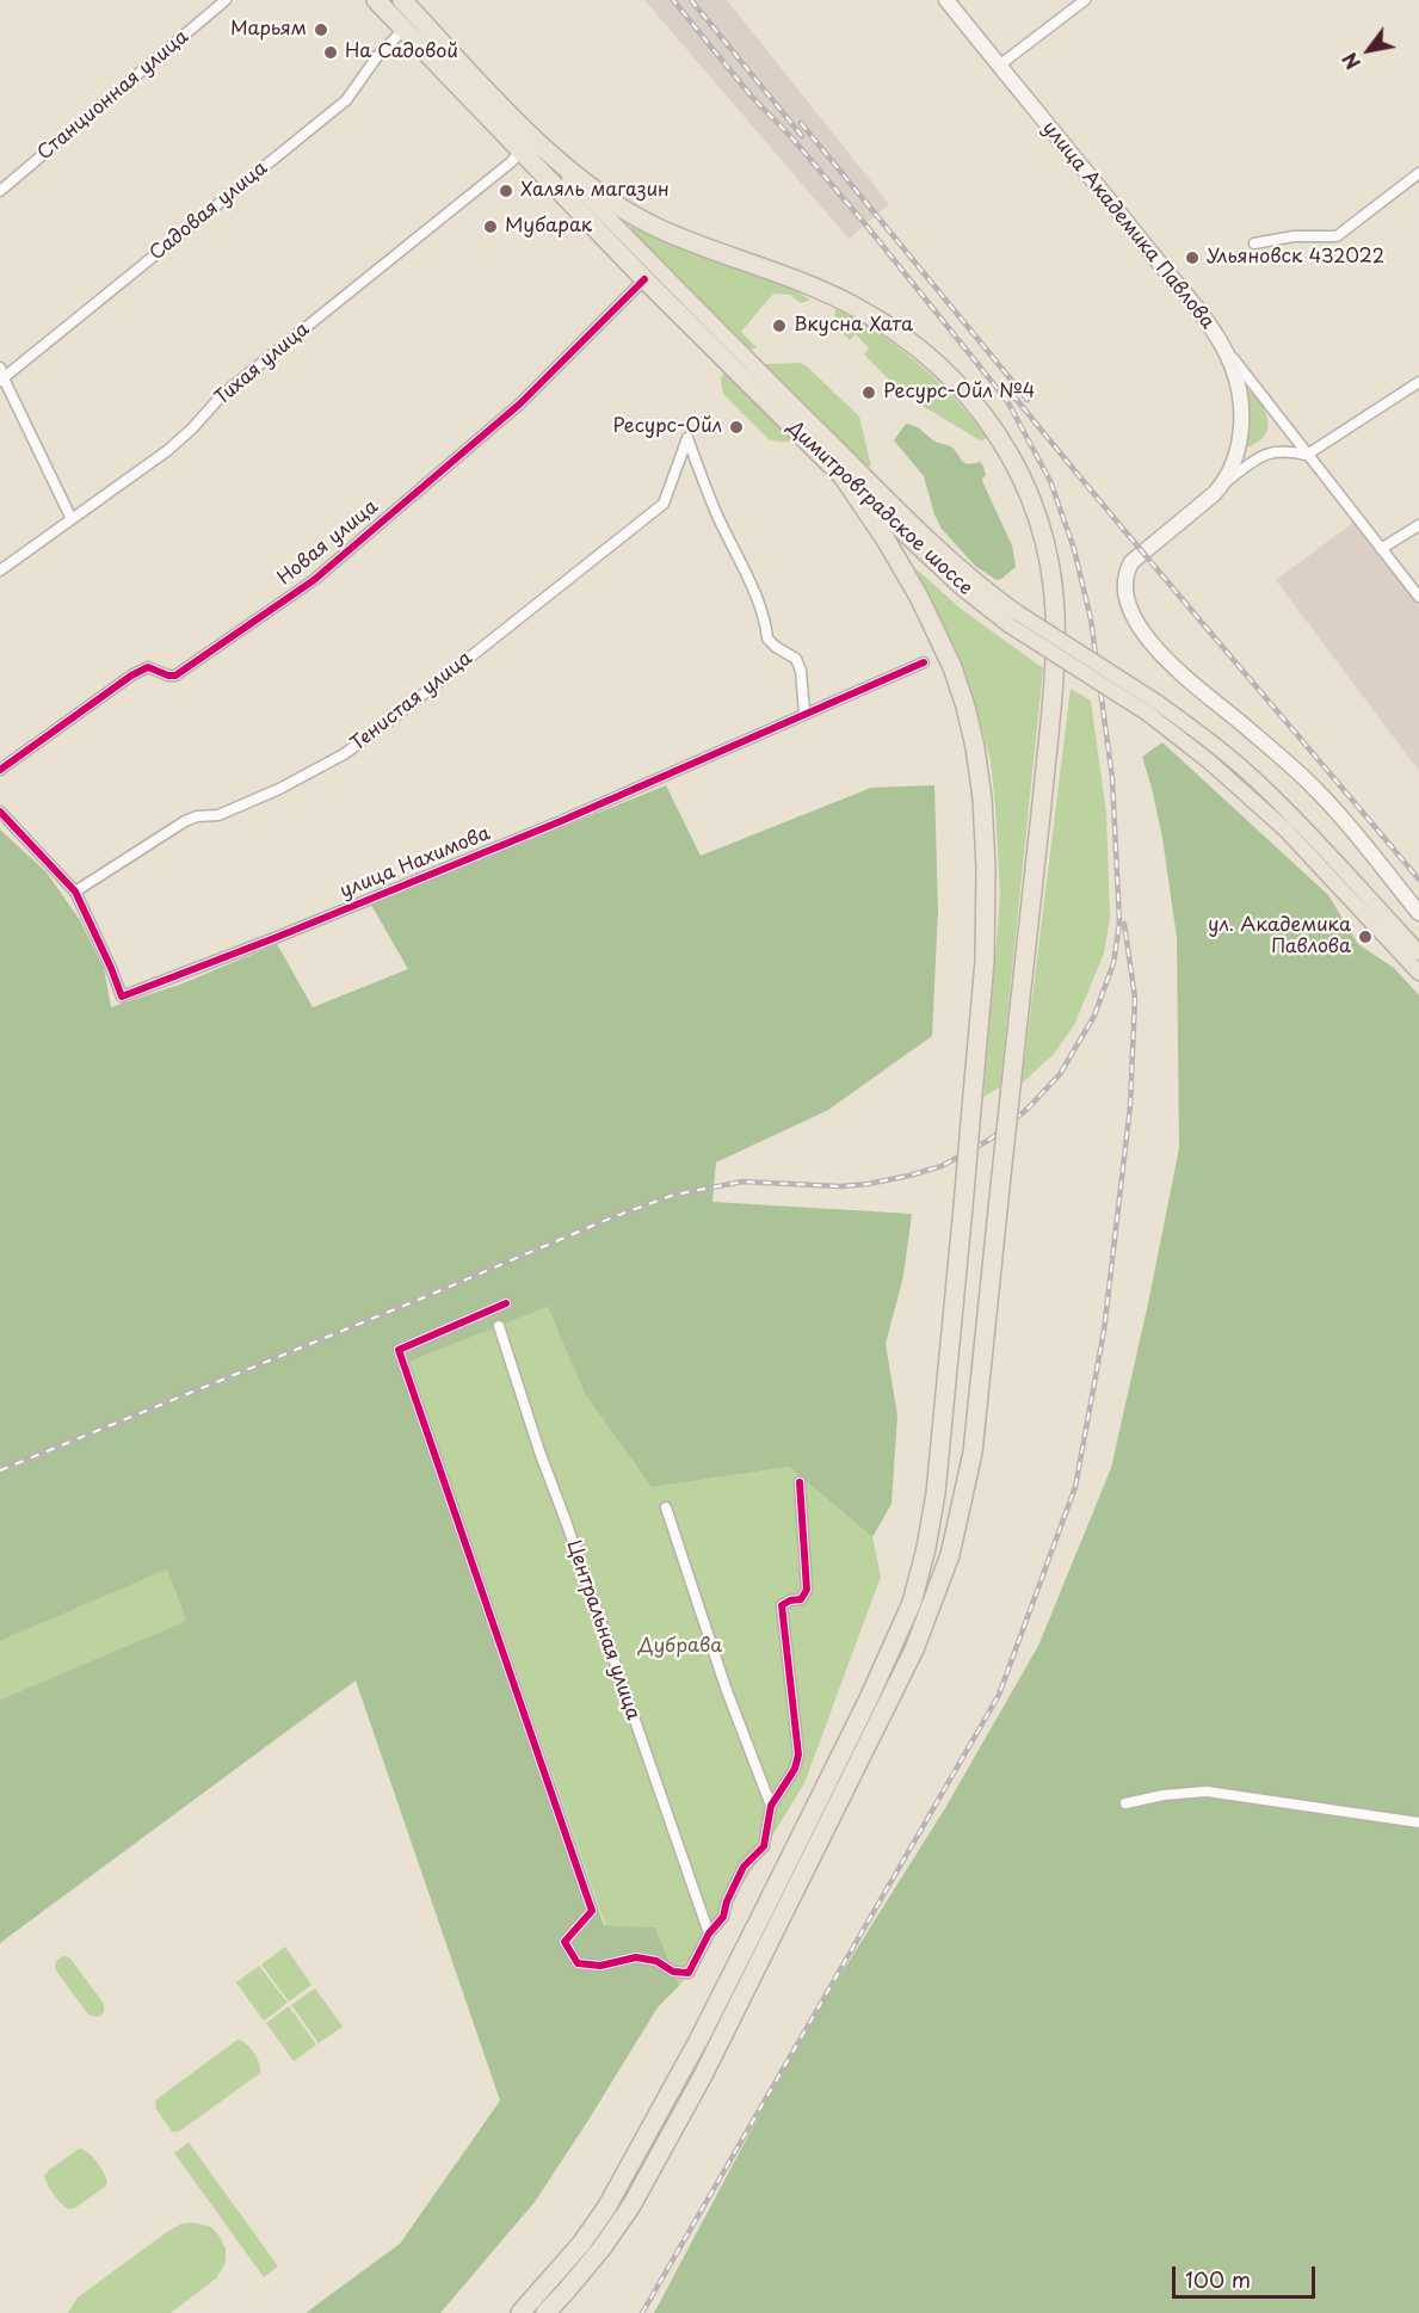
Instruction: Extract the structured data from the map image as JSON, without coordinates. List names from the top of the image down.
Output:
{
  "streets": {
    "highway": ["Димитровградское шоссе"],
    "street": [
      "Станционная улица",
      "Садовая улица",
      "улица Академика Павлова",
      "Тихая улица",
      "Новая улица",
      "Тенистая улица",
      "улица Нахимова",
      "Центральная улица"
    ]
  },
  "crossings": [
    ["Садовая улица", "Димитровградское шоссе"],
    ["Тихая улица", "Димитровградское шоссе"],
    ["Димитровградское шоссе", "Новая улица"],
    ["Тенистая улица", "улица Нахимова"]
  ],
  "parks": ["Дубрава"],
  "places": [
    "Марьям",
    "На Садовой",
    "Халяль магазин",
    "Мубарак",
    "Ульяновск 432022",
    "Вкусна Хата",
    "Ресурс-Ойл №4",
    "Ресурс-Ойл",
    "ул. Академика Павлова"
  ],
  "scale_bar": "100 m",
  "north": "bottom left"
}
